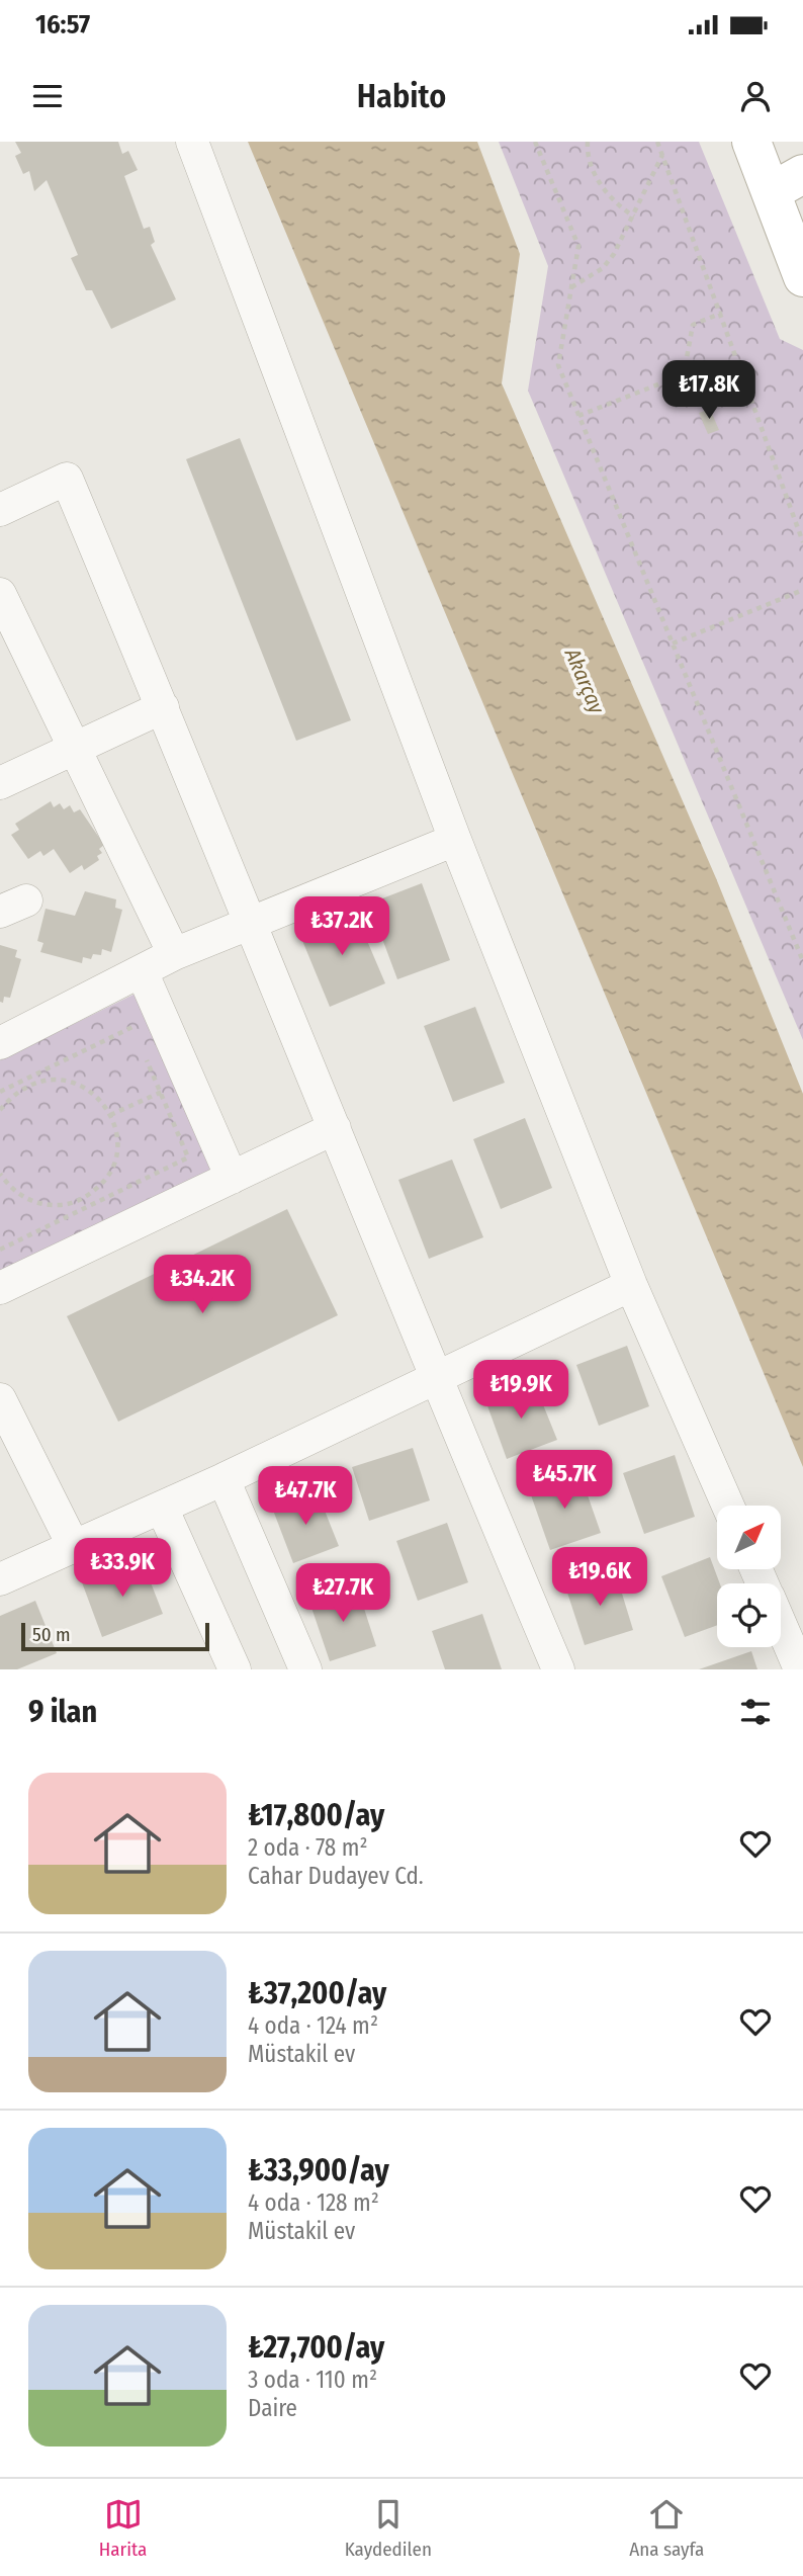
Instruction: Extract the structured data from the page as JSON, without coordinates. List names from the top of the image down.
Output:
{
  "water": ["Akarçay"],
  "scale_bar": "50 m",
  "north": "top right",
  "page": {
    "status": "16:57",
    "header": "Habito",
    "price": [
      "₺17.8K",
      "₺37.2K",
      "₺34.2K",
      "₺19.9K",
      "₺45.7K",
      "₺47.7K",
      "₺33.9K",
      "₺19.6K",
      "₺27.7K"
    ],
    "scale": "50 m",
    "heading": "9 ilan",
    "list": [
      {
        "name": "₺17,800/ay",
        "note": "2 oda · 78 m² · Cahar Dudayev Cd."
      },
      {
        "name": "₺37,200/ay",
        "note": "4 oda · 124 m² · Müstakil ev"
      },
      {
        "name": "₺33,900/ay",
        "note": "4 oda · 128 m² · Müstakil ev"
      },
      {
        "name": "₺27,700/ay",
        "note": "3 oda · 110 m² · Daire"
      }
    ],
    "tabs": ["Harita", "Kaydedilen", "Ana sayfa"]
  }
}
